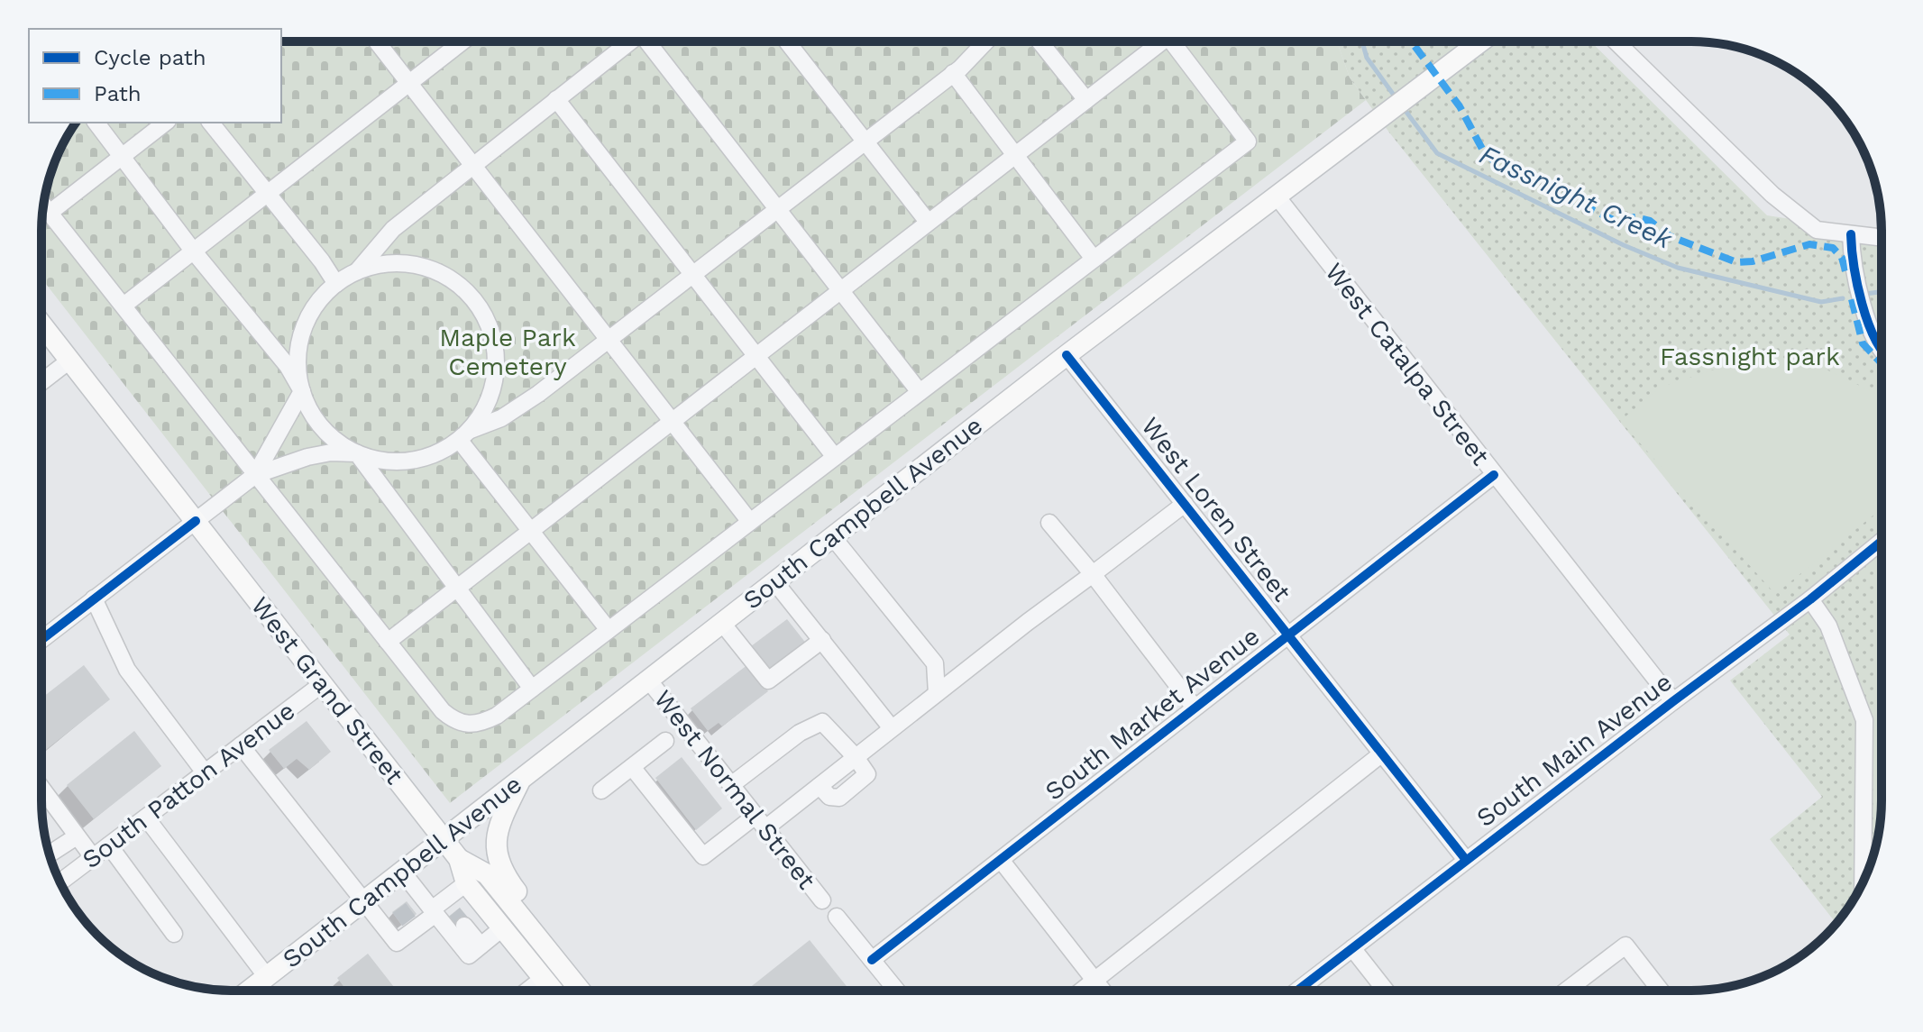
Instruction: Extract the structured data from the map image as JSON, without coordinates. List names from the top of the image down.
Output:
{
  "streets": {
    "main road": ["South Campbell Avenue", "West Grand Street"],
    "street": [
      "West Catalpa Street",
      "West Loren Street",
      "South Market Avenue",
      "South Main Avenue",
      "South Patton Avenue",
      "West Normal Street"
    ]
  },
  "crossings": [
    ["West Catalpa Street", "South Campbell Avenue"],
    ["West Catalpa Street", "South Market Avenue"],
    ["West Catalpa Street", "South Main Avenue"],
    ["West Loren Street", "South Campbell Avenue"],
    ["West Loren Street", "South Market Avenue"],
    ["West Loren Street", "South Main Avenue"],
    ["South Campbell Avenue", "West Grand Street"],
    ["South Campbell Avenue", "West Normal Street"],
    ["West Grand Street", "South Patton Avenue"]
  ],
  "water": ["Fassnight Creek"],
  "parks": ["Maple Park Cemetery", "Fassnight park"],
  "legend": ["Cycle path", "Path"]
}
